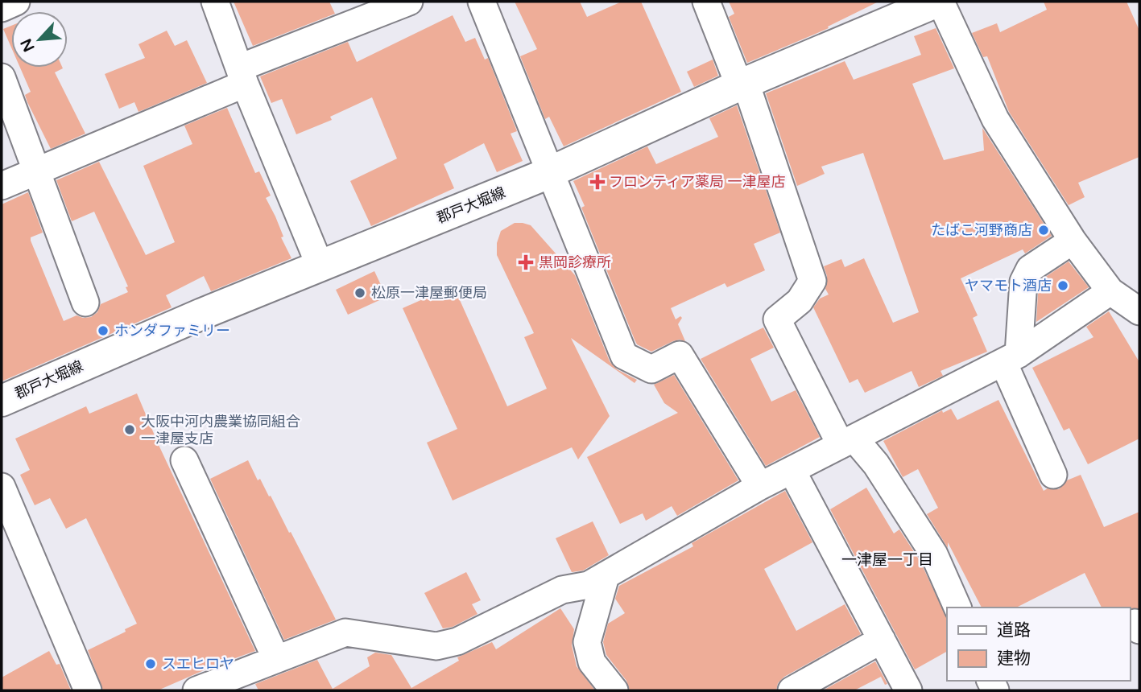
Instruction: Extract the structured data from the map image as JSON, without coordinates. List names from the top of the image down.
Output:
{
  "streets": {
    "main road": ["郡戸大堀線"]
  },
  "districts": ["一津屋一丁目"],
  "places": {
    "health": ["フロンティア薬局 一津屋店", "黒岡診療所"],
    "other": [
      "たばこ河野商店",
      "ヤマモト酒店",
      "松原一津屋郵便局",
      "ホンダファミリー",
      "大阪中河内農業協同組合 一津屋支店",
      "スエヒロヤ"
    ]
  },
  "legend": ["道路", "建物"],
  "north": "bottom left"
}
